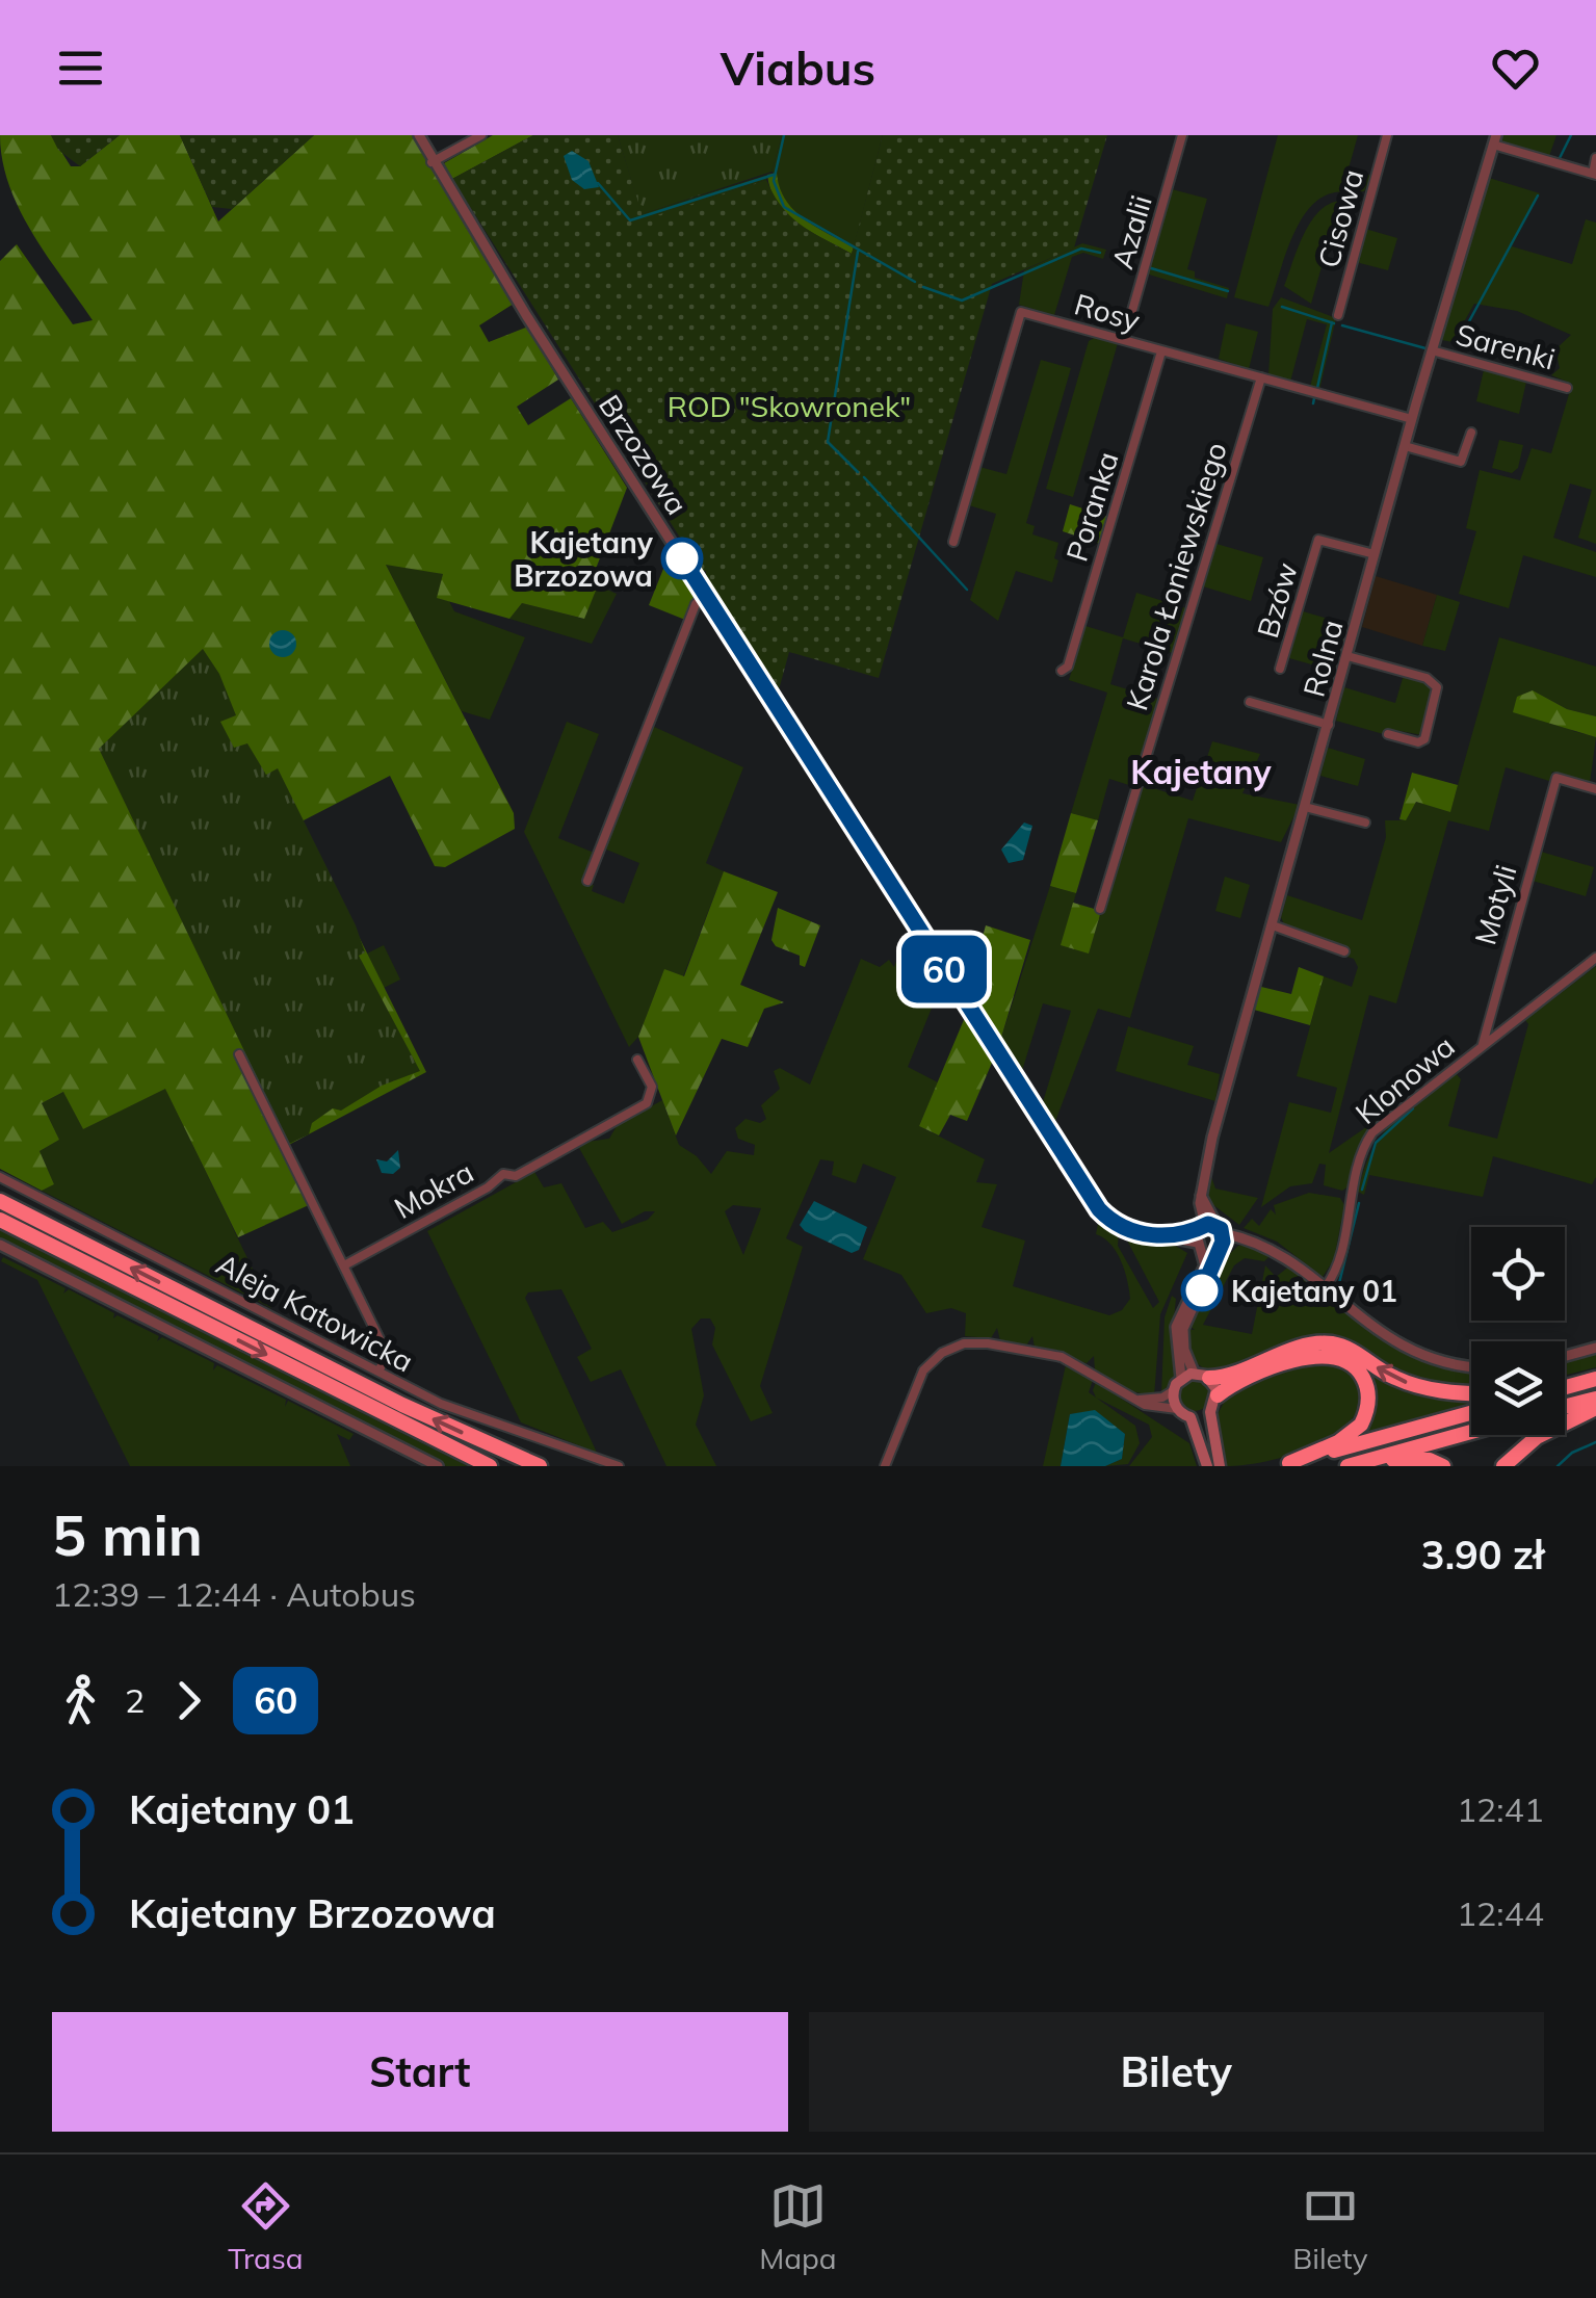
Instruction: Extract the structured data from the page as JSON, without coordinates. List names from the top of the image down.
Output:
{
  "streets": {
    "street": [
      "Cisowa",
      "Azalii",
      "Rosy",
      "Sarenki",
      "Brzozowa",
      "Poranka",
      "Karola Łoniewskiego",
      "Bzów",
      "Rolna",
      "Motyli",
      "Klonowa",
      "Mokra",
      "Aleja Katowicka"
    ]
  },
  "crossings": [
    ["Azalii", "Rosy"],
    ["Rosy", "Poranka"],
    ["Rosy", "Karola Łoniewskiego"],
    ["Rosy", "Rolna"],
    ["Sarenki", "Rolna"],
    ["Brzozowa", "Rolna"],
    ["Bzów", "Rolna"],
    ["Motyli", "Klonowa"]
  ],
  "districts": ["Kajetany"],
  "parks": ["ROD \"Skowronek\""],
  "places": ["Kajetany Brzozowa", "Kajetany 01"],
  "lines": ["bus line 60"],
  "page": {
    "header": "Viabus",
    "on_map": "60",
    "heading": ["5 min", "12:39 – 12:44 · Autobus", "3.90 zł"],
    "legs": ["2", "60"],
    "list": [
      {
        "name": "Kajetany 01",
        "value": "12:41"
      },
      {
        "name": "Kajetany Brzozowa",
        "value": "12:44"
      }
    ],
    "buttons": ["Start", "Bilety"],
    "tabs": ["Trasa", "Mapa", "Bilety"]
  }
}
